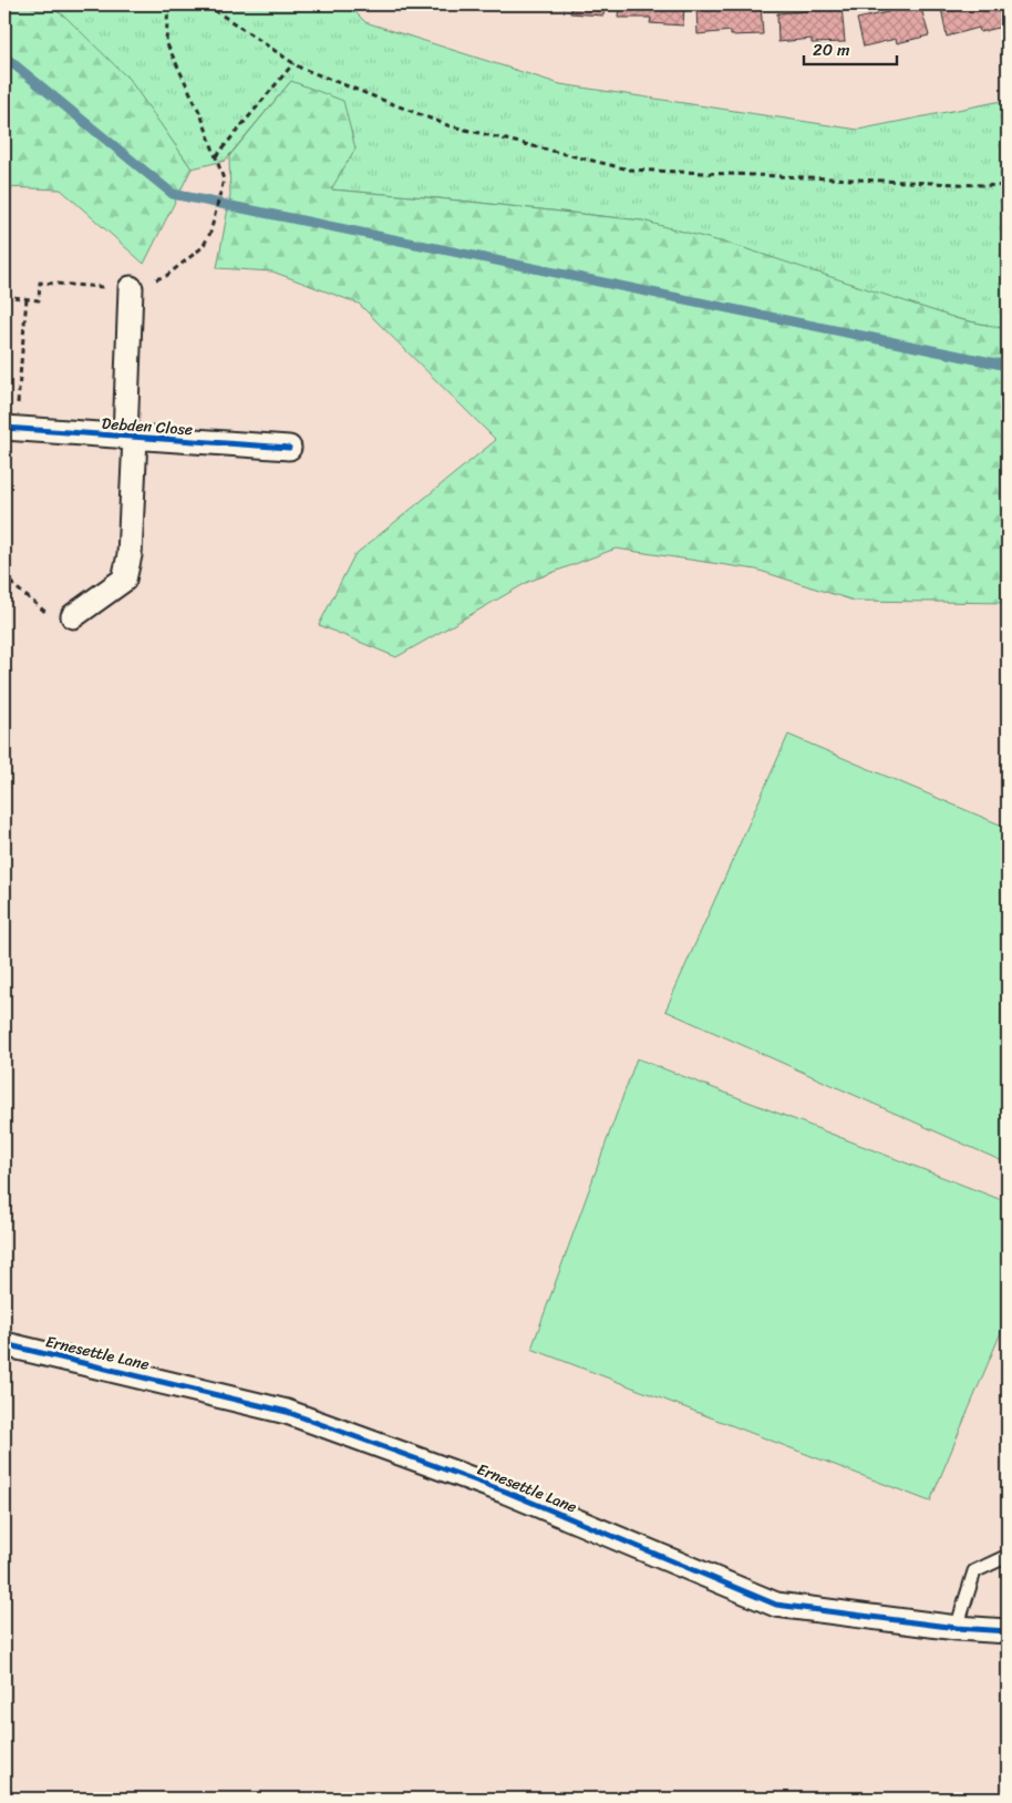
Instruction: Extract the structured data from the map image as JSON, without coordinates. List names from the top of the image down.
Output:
{
  "streets": {
    "street": ["Debden Close", "Ernesettle Lane"]
  },
  "scale_bar": "20 m"
}
